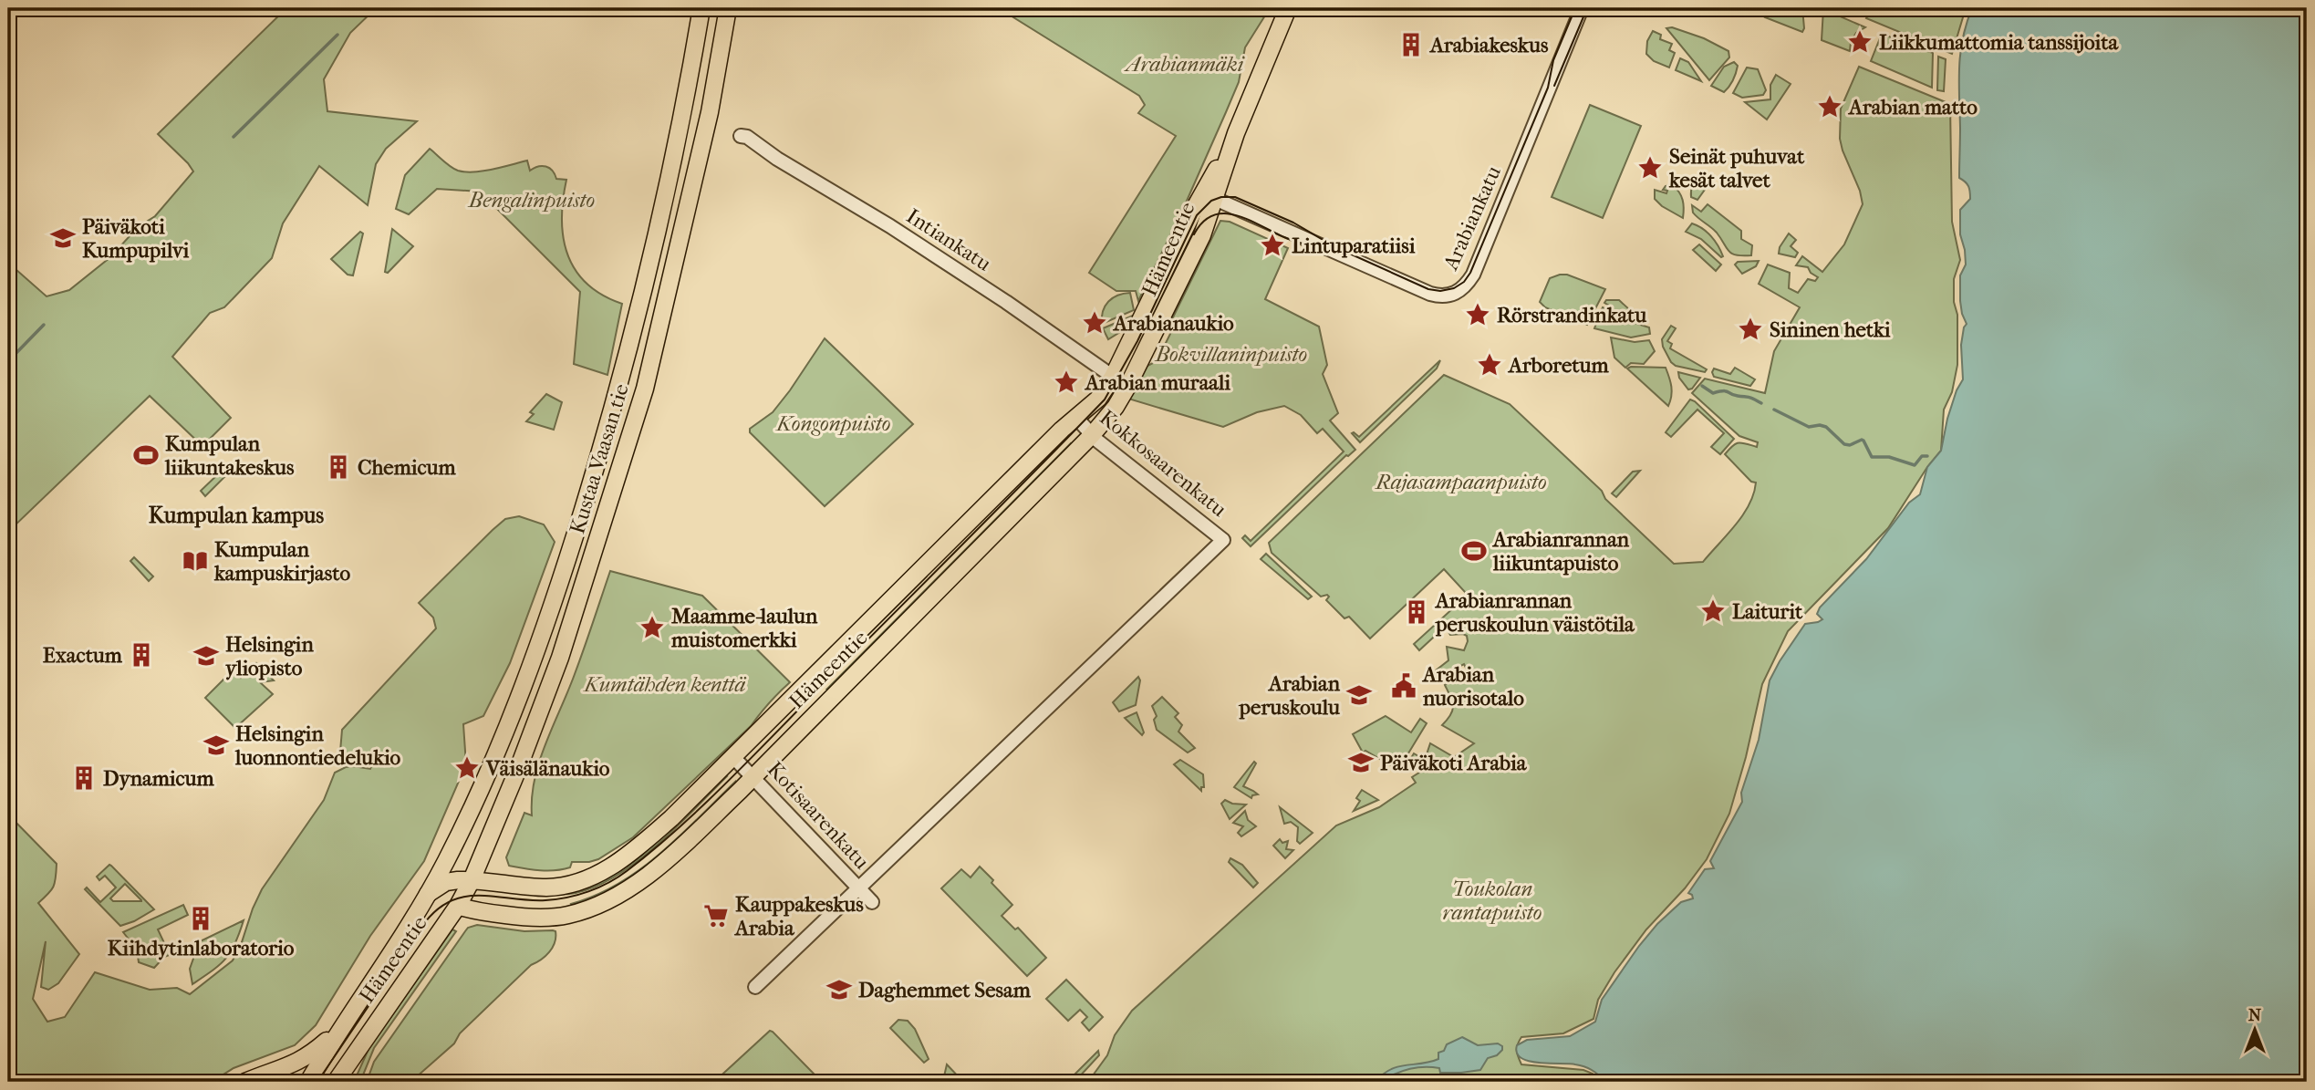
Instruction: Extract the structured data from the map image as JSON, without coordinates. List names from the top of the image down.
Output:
{
  "streets": {
    "main road": ["Hämeentie", "Kustaa Vaasan tie"],
    "street": [
      "Arabiankatu",
      "Intiankatu",
      "Kokkosaarenkatu",
      "Kotisaarenkatu"
    ]
  },
  "crossings": [
    ["Arabiankatu", "Hämeentie"],
    ["Intiankatu", "Hämeentie"],
    ["Hämeentie", "Kustaa Vaasan tie"],
    ["Hämeentie", "Kokkosaarenkatu"],
    ["Hämeentie", "Kotisaarenkatu"],
    ["Kokkosaarenkatu", "Kotisaarenkatu"]
  ],
  "districts": ["Kumpulan kampus"],
  "parks": [
    "Arabianmäki",
    "Bengalinpuisto",
    "Bokvillaninpuisto",
    "Kongonpuisto",
    "Rajasampaanpuisto",
    "Kumtähden kenttä",
    "Toukolan rantapuisto"
  ],
  "places": {
    "place": [
      "Liikkumattomia tanssijoita",
      "Arabian matto",
      "Seinät puhuvat kesät talvet",
      "Lintuparatiisi",
      "Rörstrandinkatu",
      "Arabianaukio",
      "Sininen hetki",
      "Arboretum",
      "Arabian muraali",
      "Laiturit",
      "Maamme-laulun muistomerkki",
      "Väisälänaukio"
    ],
    "building": [
      "Arabiakeskus",
      "Chemicum",
      "Arabianrannan peruskoulun väistötila",
      "Exactum",
      "Dynamicum",
      "Kiihdytinlaboratorio"
    ],
    "school or university": [
      "Päiväkoti Kumpupilvi",
      "Helsingin yliopisto",
      "Arabian peruskoulu",
      "Helsingin luonnontiedelukio",
      "Päiväkoti Arabia",
      "Daghemmet Sesam"
    ],
    "sports": ["Kumpulan liikuntakeskus", "Arabianrannan liikuntapuisto"],
    "library": ["Kumpulan kampuskirjasto"],
    "public building": ["Arabian nuorisotalo"],
    "supermarket": ["Kauppakeskus Arabia"]
  },
  "north": "top"
}
